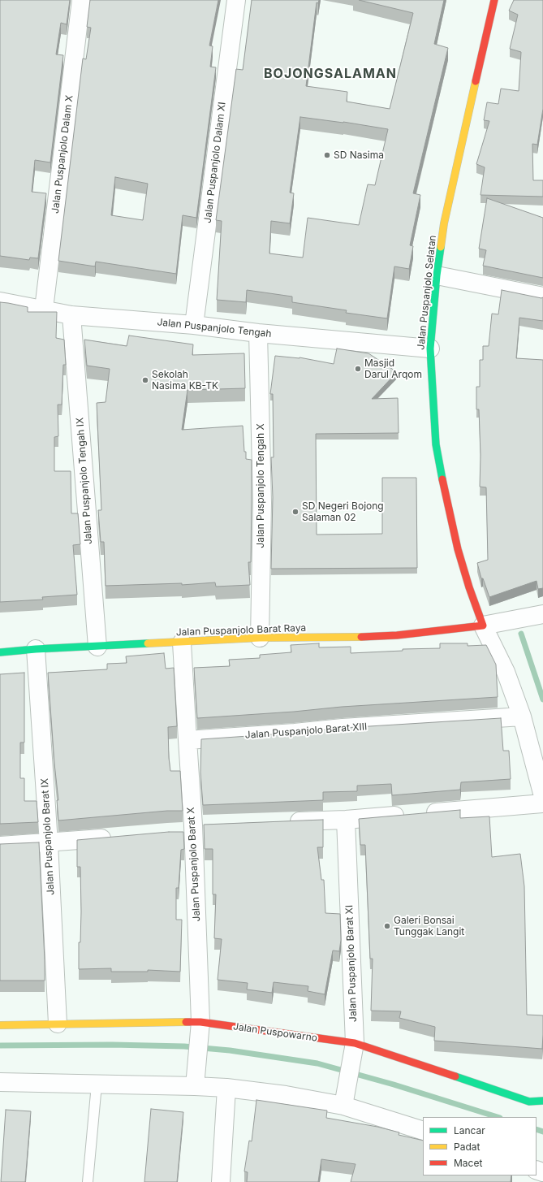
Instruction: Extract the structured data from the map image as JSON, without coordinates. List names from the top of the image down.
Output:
{
  "streets": {
    "street": [
      "Jalan Puspanjolo Dalam X",
      "Jalan Puspanjolo Dalam XI",
      "Jalan Puspanjolo Selatan",
      "Jalan Puspanjolo Tengah",
      "Jalan Puspanjolo Tengah IX",
      "Jalan Puspanjolo Tengah X",
      "Jalan Puspanjolo Barat Raya",
      "Jalan Puspanjolo Barat XIII",
      "Jalan Puspanjolo Barat IX",
      "Jalan Puspanjolo Barat X",
      "Jalan Puspanjolo Barat XI",
      "Jalan Puspowarno"
    ]
  },
  "crossings": [
    ["Jalan Puspanjolo Dalam X", "Jalan Puspanjolo Tengah"],
    ["Jalan Puspanjolo Dalam XI", "Jalan Puspanjolo Tengah"],
    ["Jalan Puspanjolo Selatan", "Jalan Puspanjolo Tengah"],
    ["Jalan Puspanjolo Selatan", "Jalan Puspanjolo Barat Raya"],
    ["Jalan Puspanjolo Tengah", "Jalan Puspanjolo Tengah IX"],
    ["Jalan Puspanjolo Tengah", "Jalan Puspanjolo Tengah X"],
    ["Jalan Puspanjolo Tengah IX", "Jalan Puspanjolo Barat Raya"],
    ["Jalan Puspanjolo Tengah X", "Jalan Puspanjolo Barat Raya"],
    ["Jalan Puspanjolo Barat Raya", "Jalan Puspanjolo Barat IX"],
    ["Jalan Puspanjolo Barat Raya", "Jalan Puspanjolo Barat X"],
    ["Jalan Puspanjolo Barat XIII", "Jalan Puspanjolo Barat X"],
    ["Jalan Puspanjolo Barat IX", "Jalan Puspowarno"],
    ["Jalan Puspanjolo Barat X", "Jalan Puspowarno"],
    ["Jalan Puspanjolo Barat XI", "Jalan Puspowarno"]
  ],
  "districts": ["BOJONGSALAMAN"],
  "places": [
    "SD Nasima",
    "Masjid Darul Arqom",
    "Sekolah Nasima KB-TK",
    "SD Negeri Bojong Salaman 02",
    "Galeri Bonsai Tunggak Langit"
  ],
  "legend": ["Lancar", "Padat", "Macet"]
}
